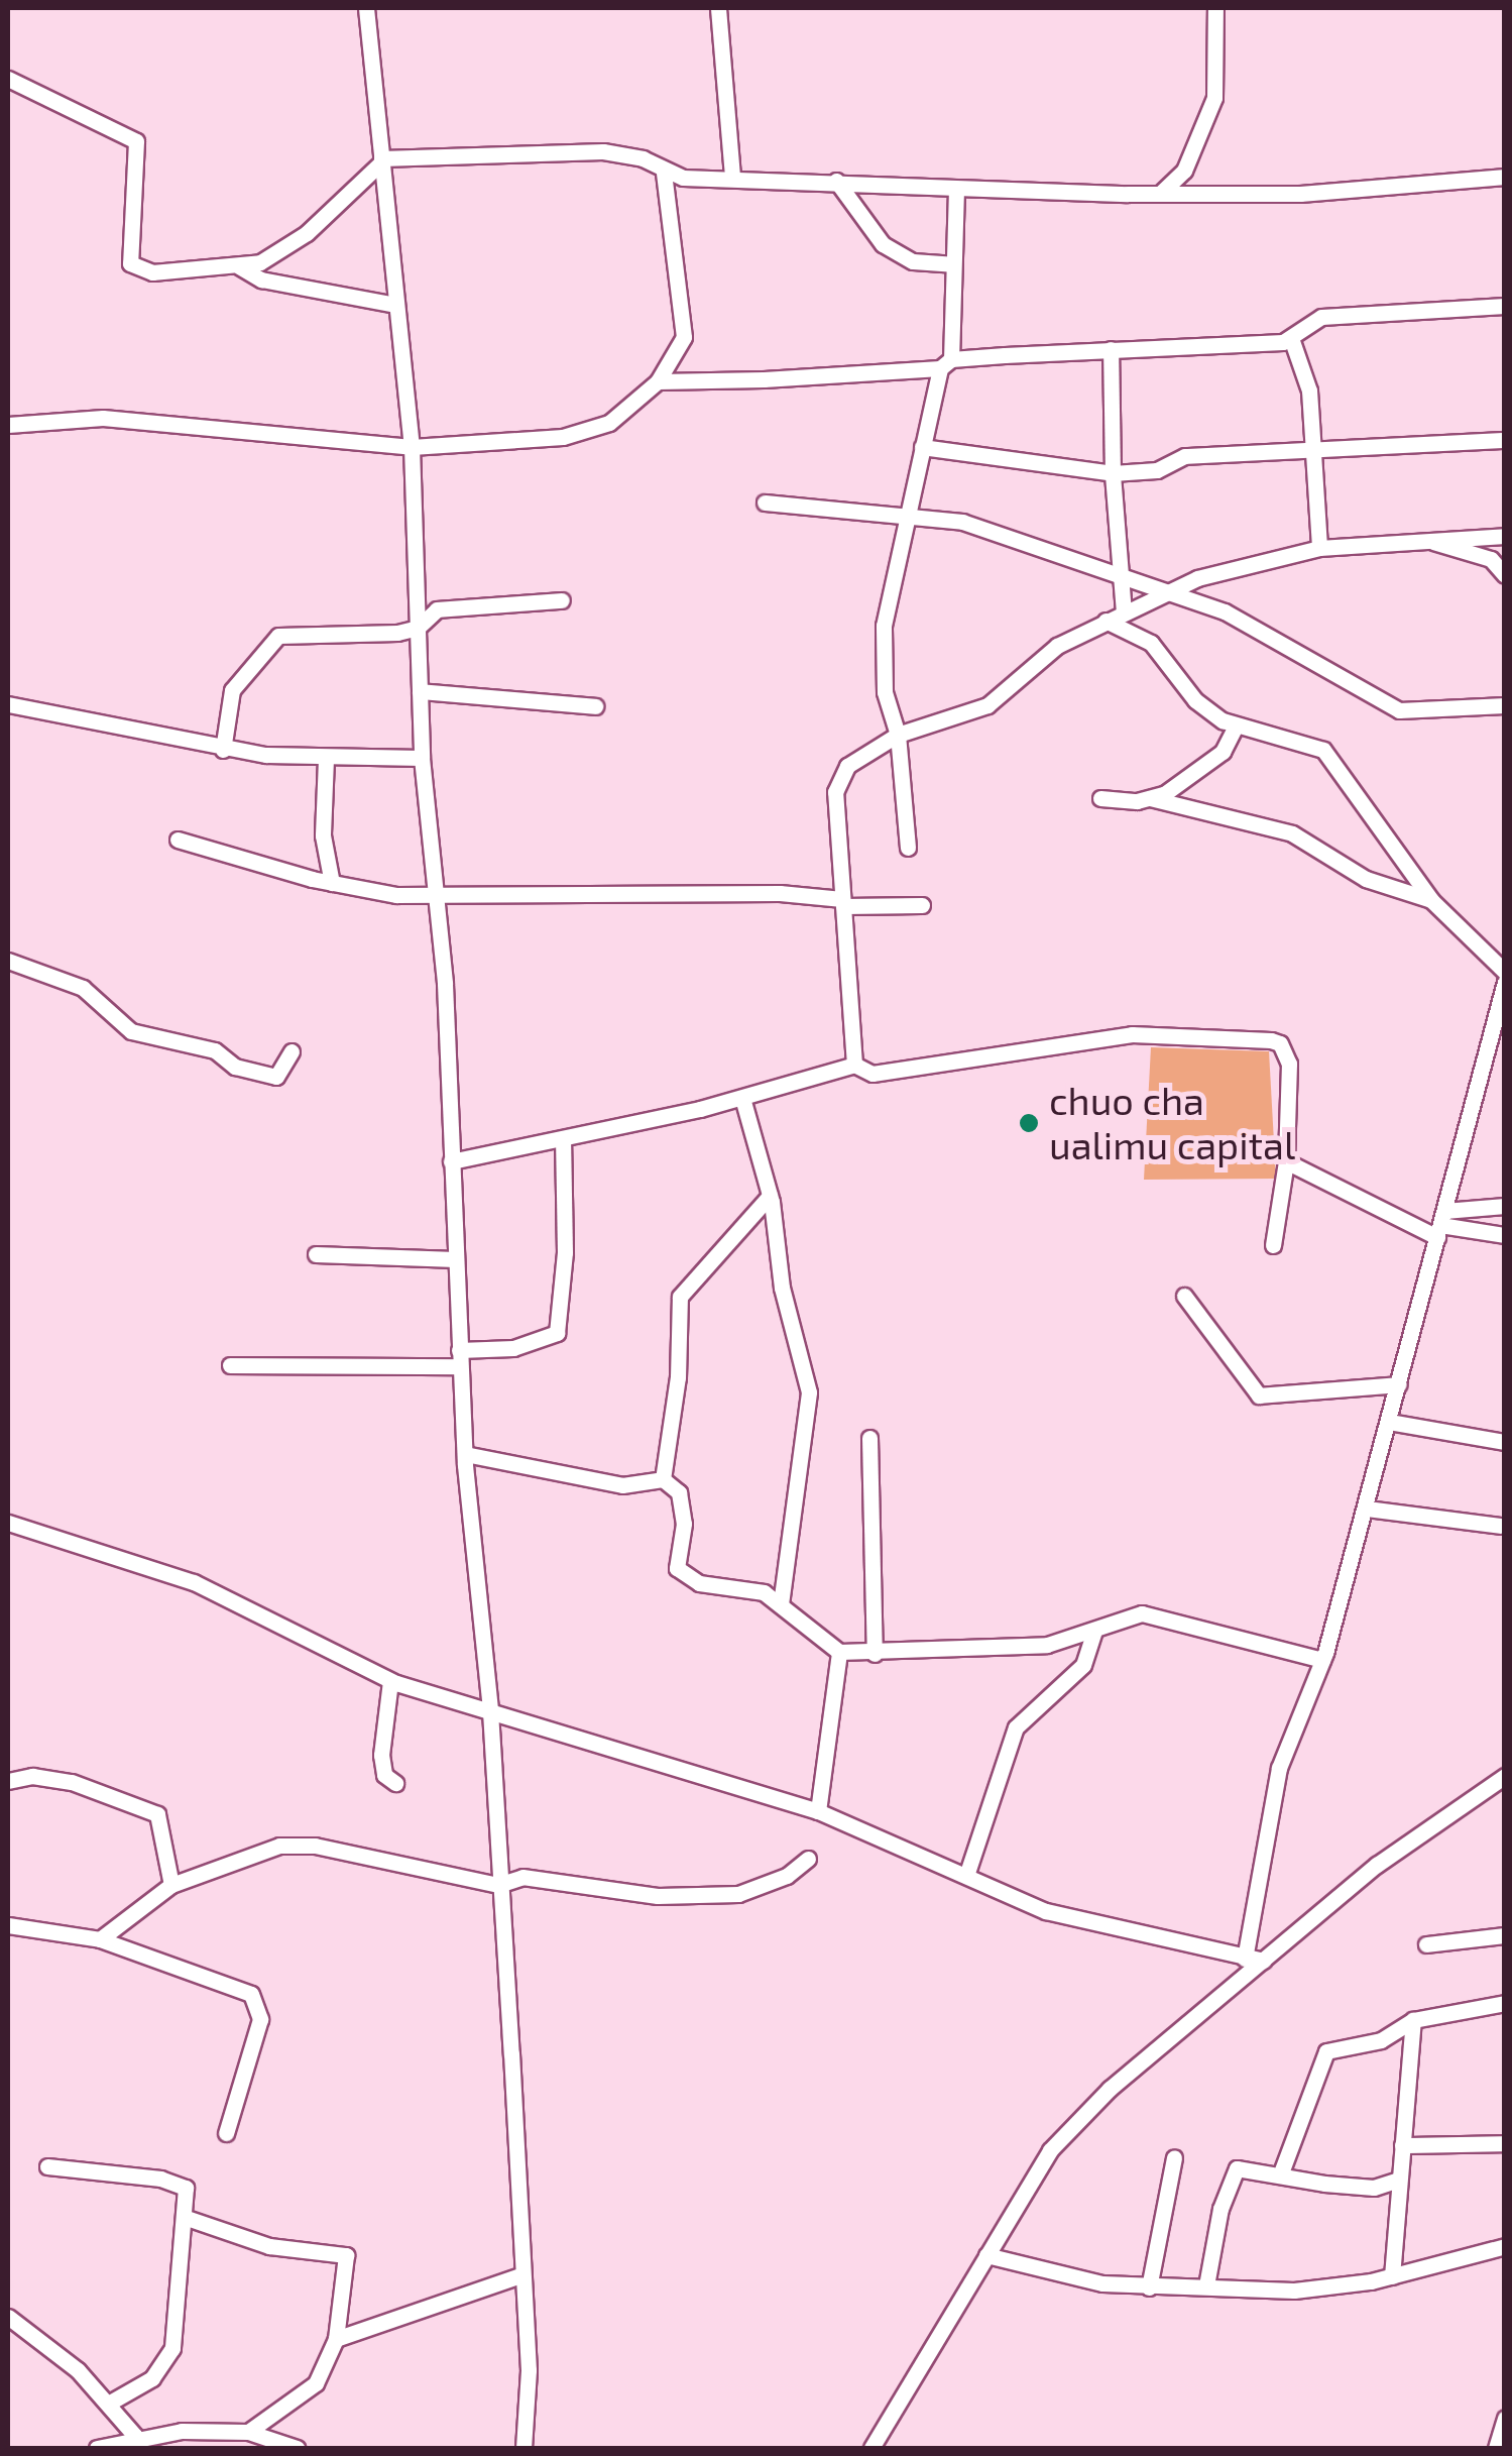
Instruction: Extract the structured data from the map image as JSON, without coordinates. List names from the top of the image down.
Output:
{
  "places": ["chuo cha ualimu capital"]
}
